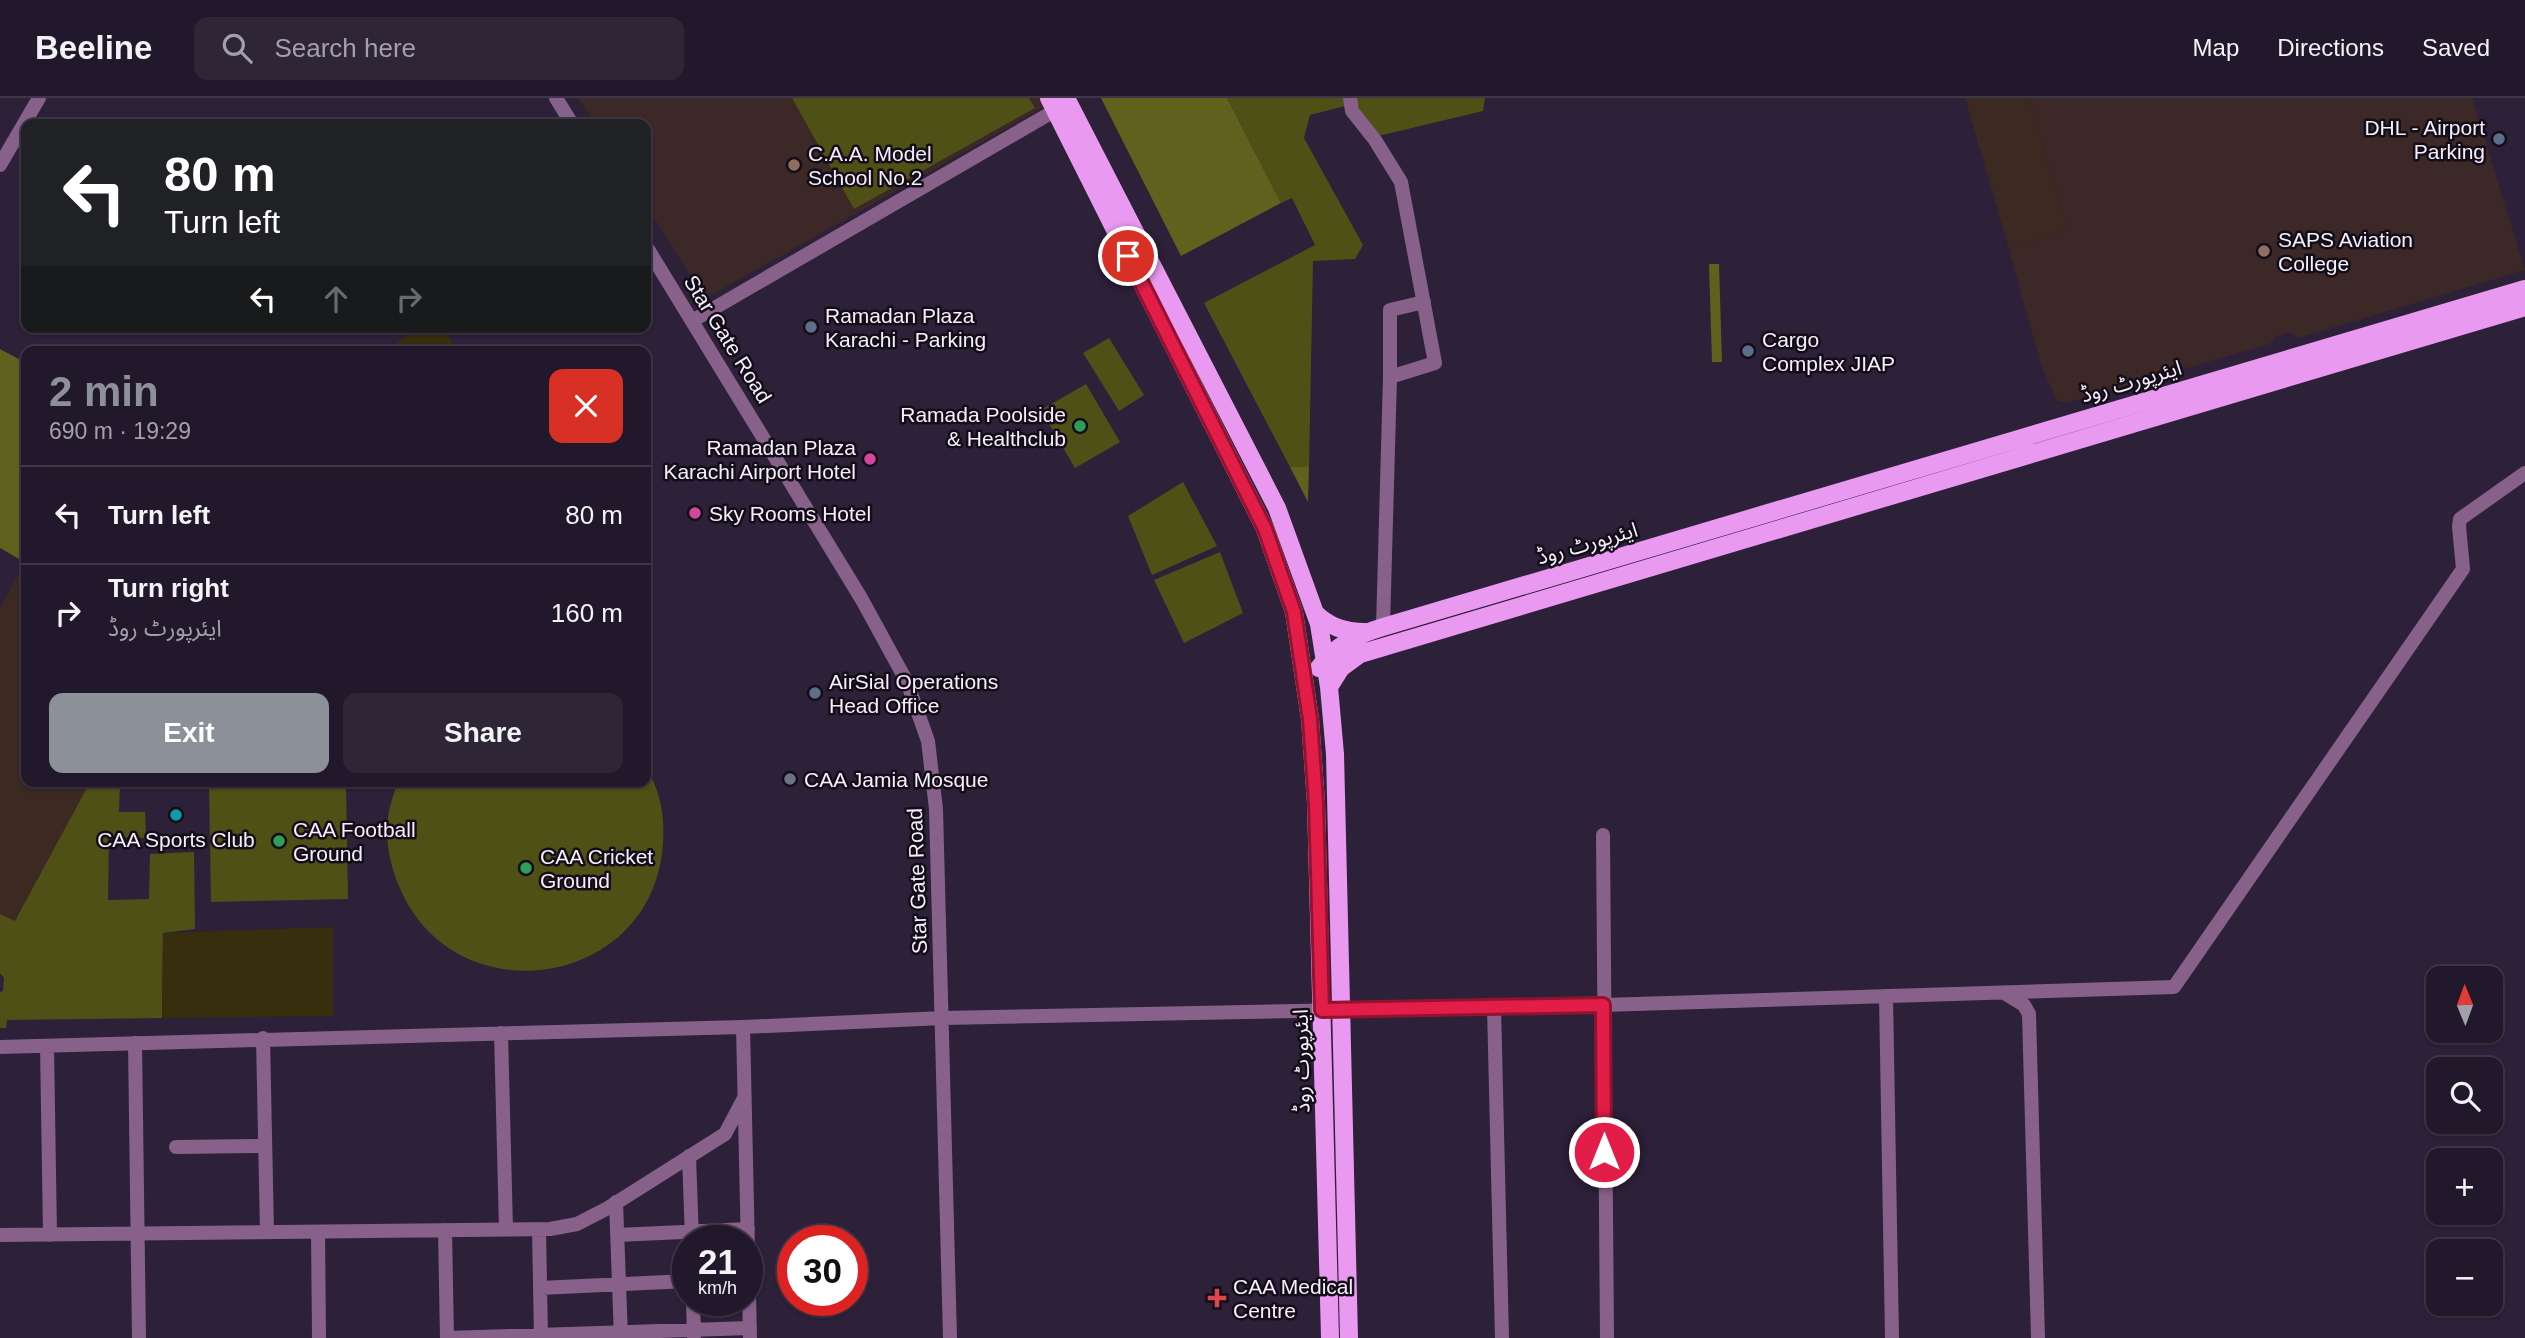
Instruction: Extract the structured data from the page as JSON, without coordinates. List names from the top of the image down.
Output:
{
  "streets": {
    "main road": ["ایئرپورٹ روڈ"],
    "street": ["Star Gate Road"]
  },
  "places": {
    "other": [
      "DHL - Airport Parking",
      "C.A.A. Model School No.2",
      "SAPS Aviation College",
      "Ramadan Plaza Karachi - Parking",
      "Cargo Complex JIAP",
      "Ramada Poolside & Healthclub",
      "Ramadan Plaza Karachi Airport Hotel",
      "Sky Rooms Hotel",
      "AirSial Operations Head Office",
      "CAA Jamia Mosque",
      "CAA Sports Club",
      "CAA Football Ground",
      "CAA Cricket Ground"
    ],
    "health": ["CAA Medical Centre"]
  },
  "north": "top",
  "page": {
    "header": "Beeline",
    "search": "Search here",
    "nav": ["Map", "Directions", "Saved"],
    "turn": ["80 m", "Turn left"],
    "heading": ["2 min", "690 m · 19:29"],
    "list": [
      {
        "name": "Turn left",
        "value": "80 m"
      },
      {
        "name": "Turn right",
        "note": "ایئرپورٹ روڈ",
        "value": "160 m"
      }
    ],
    "buttons": ["Exit", "Share"],
    "map_buttons": ["+", "−"],
    "speed": "21 km/h",
    "limit": "30"
  }
}
